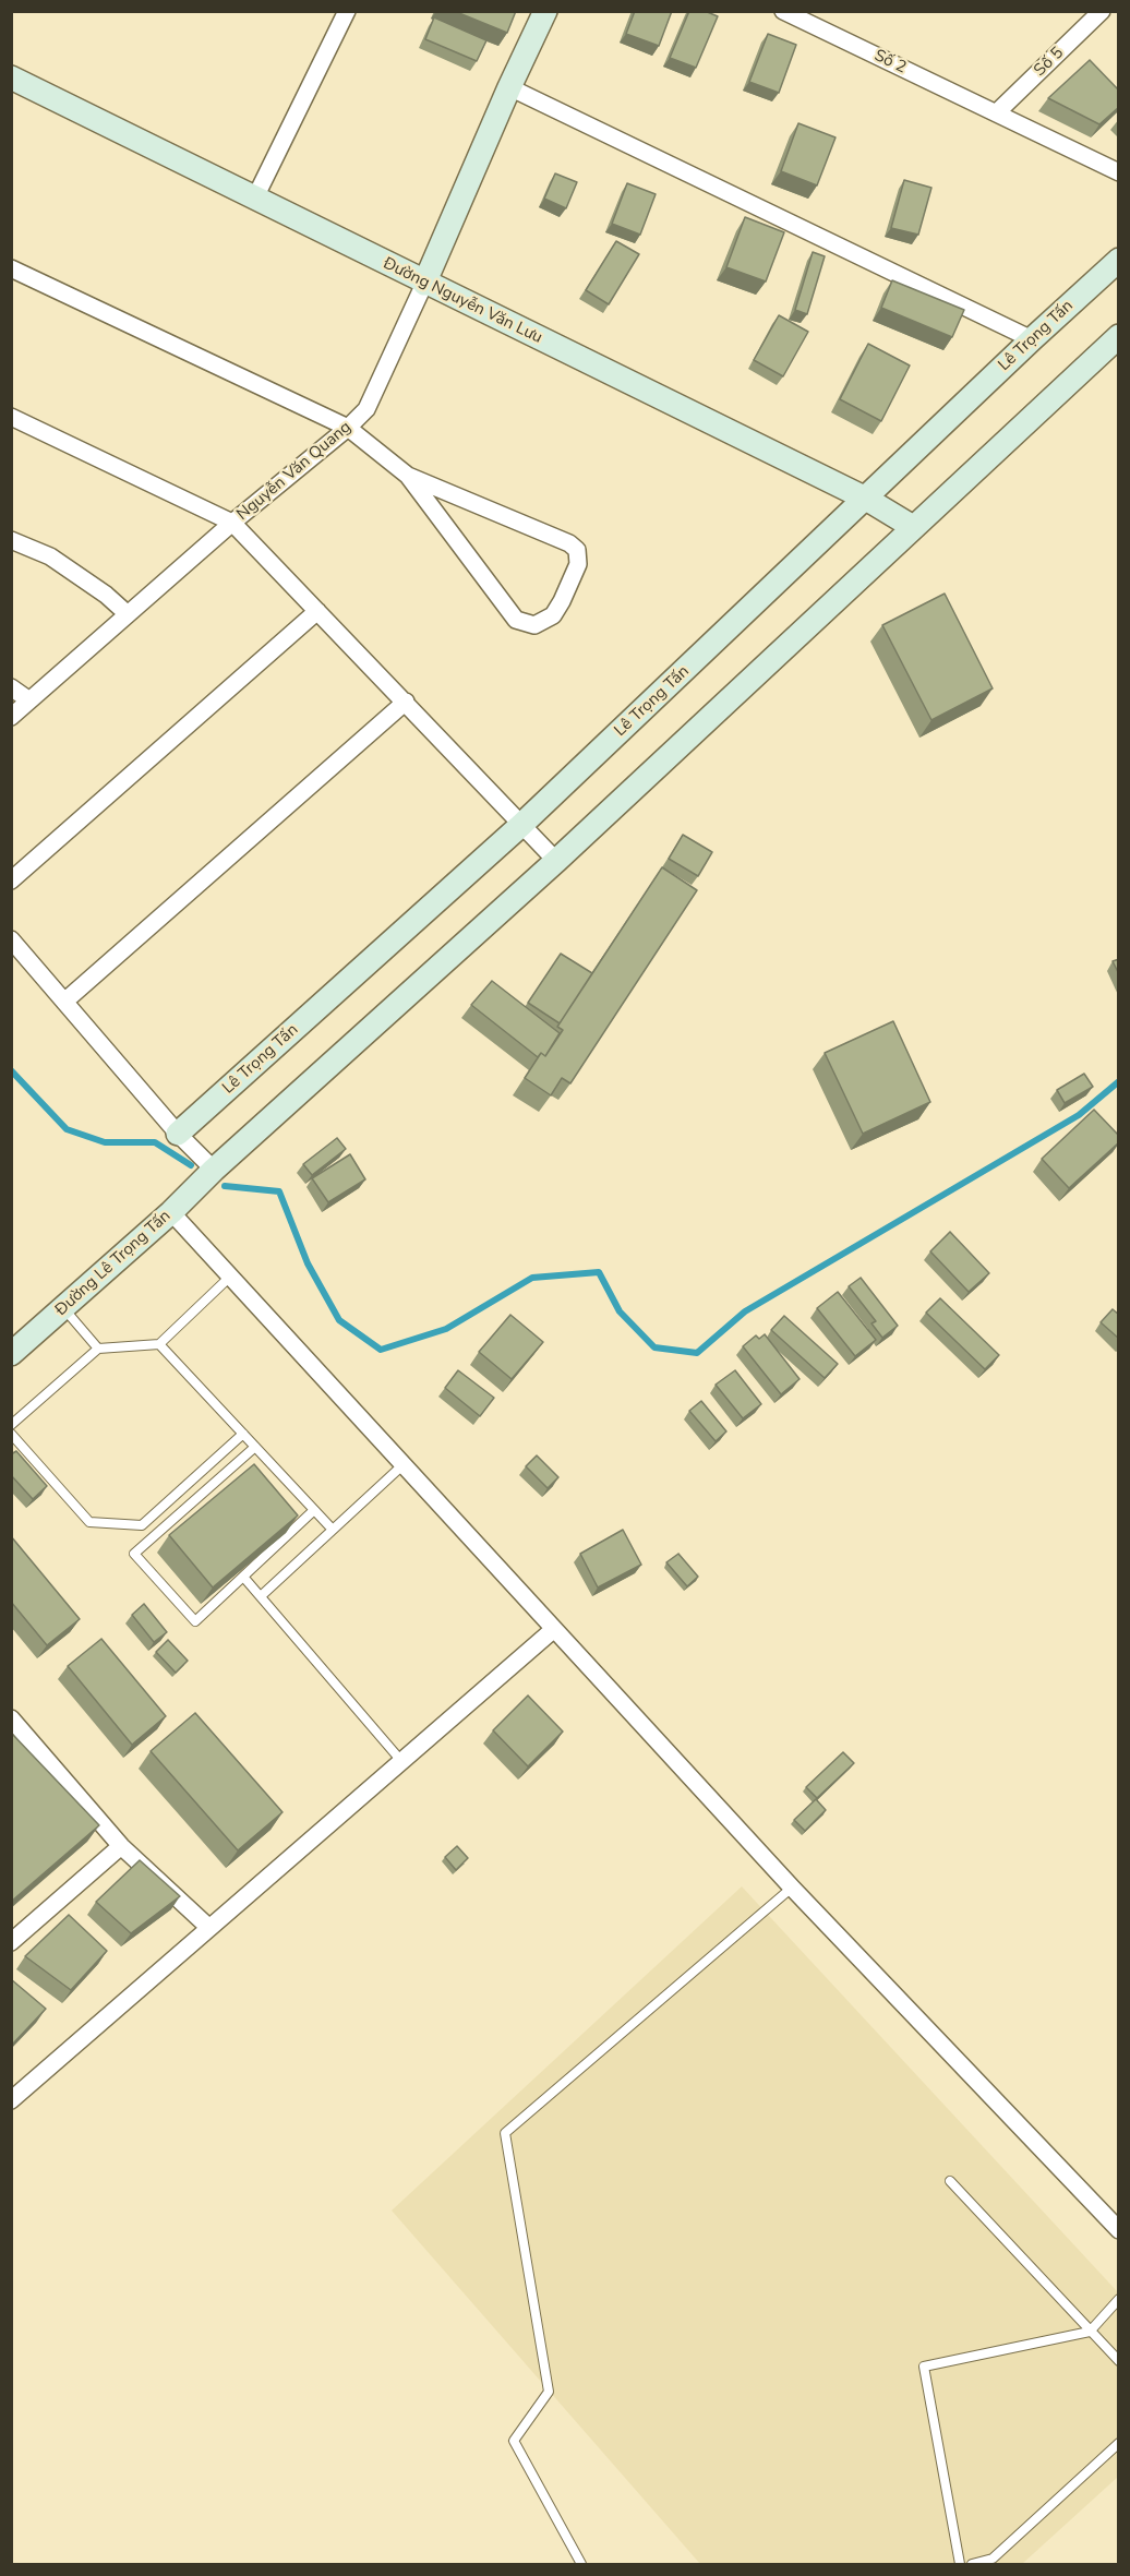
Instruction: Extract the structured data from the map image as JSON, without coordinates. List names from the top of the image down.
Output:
{
  "streets": {
    "street": [
      "Số 2",
      "Số 5",
      "Đường Nguyễn Văn Lưu",
      "Lê Trọng Tấn",
      "Nguyễn Văn Quang",
      "Đường Lê Trọng Tấn"
    ]
  },
  "crossings": [
    ["Số 2", "Số 5"],
    ["Đường Nguyễn Văn Lưu", "Lê Trọng Tấn"],
    ["Đường Nguyễn Văn Lưu", "Nguyễn Văn Quang"]
  ]
}
